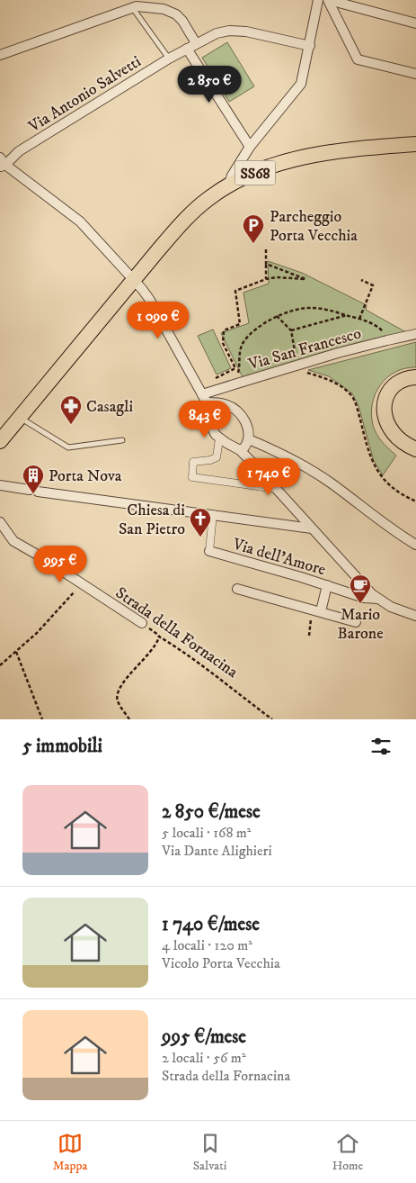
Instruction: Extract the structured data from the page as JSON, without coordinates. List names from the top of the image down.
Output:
{
  "streets": {
    "main road": ["SS68"],
    "street": [
      "Via Antonio Salvetti",
      "Via San Francesco",
      "Via dell'Amore",
      "Strada della Fornacina"
    ]
  },
  "places": {
    "parking": ["Parcheggio Porta Vecchia"],
    "pharmacy": ["Casagli"],
    "building": ["Porta Nova"],
    "church": ["Chiesa di San Pietro"],
    "cafe": ["Mario Barone"]
  },
  "page": {
    "price": [
      "2 850 €",
      "1 090 €",
      "843 €",
      "1 740 €",
      "995 €"
    ],
    "heading": "5 immobili",
    "list": [
      {
        "name": "2 850 €/mese",
        "note": "5 locali · 168 m² · Via Dante Alighieri"
      },
      {
        "name": "1 740 €/mese",
        "note": "4 locali · 120 m² · Vicolo Porta Vecchia"
      },
      {
        "name": "995 €/mese",
        "note": "2 locali · 56 m² · Strada della Fornacina"
      }
    ],
    "tabs": ["Mappa", "Salvati", "Home"]
  }
}
